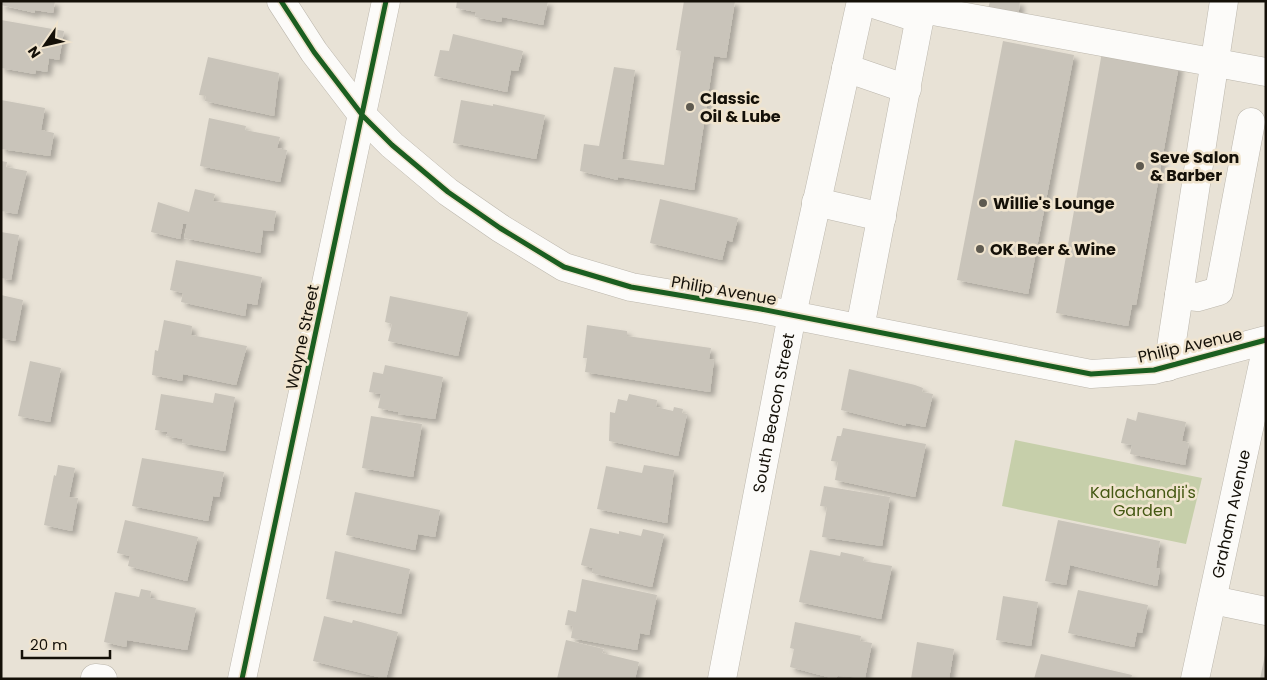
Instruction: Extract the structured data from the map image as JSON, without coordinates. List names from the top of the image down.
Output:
{
  "streets": {
    "street": [
      "Philip Avenue",
      "Wayne Street",
      "South Beacon Street",
      "Graham Avenue"
    ]
  },
  "crossings": [
    ["Philip Avenue", "Wayne Street"],
    ["Philip Avenue", "South Beacon Street"]
  ],
  "parks": ["Kalachandji's Garden"],
  "places": [
    "Classic Oil & Lube",
    "Seve Salon & Barber",
    "Willie's Lounge",
    "OK Beer & Wine"
  ],
  "scale_bar": "20 m",
  "north": "bottom left"
}
